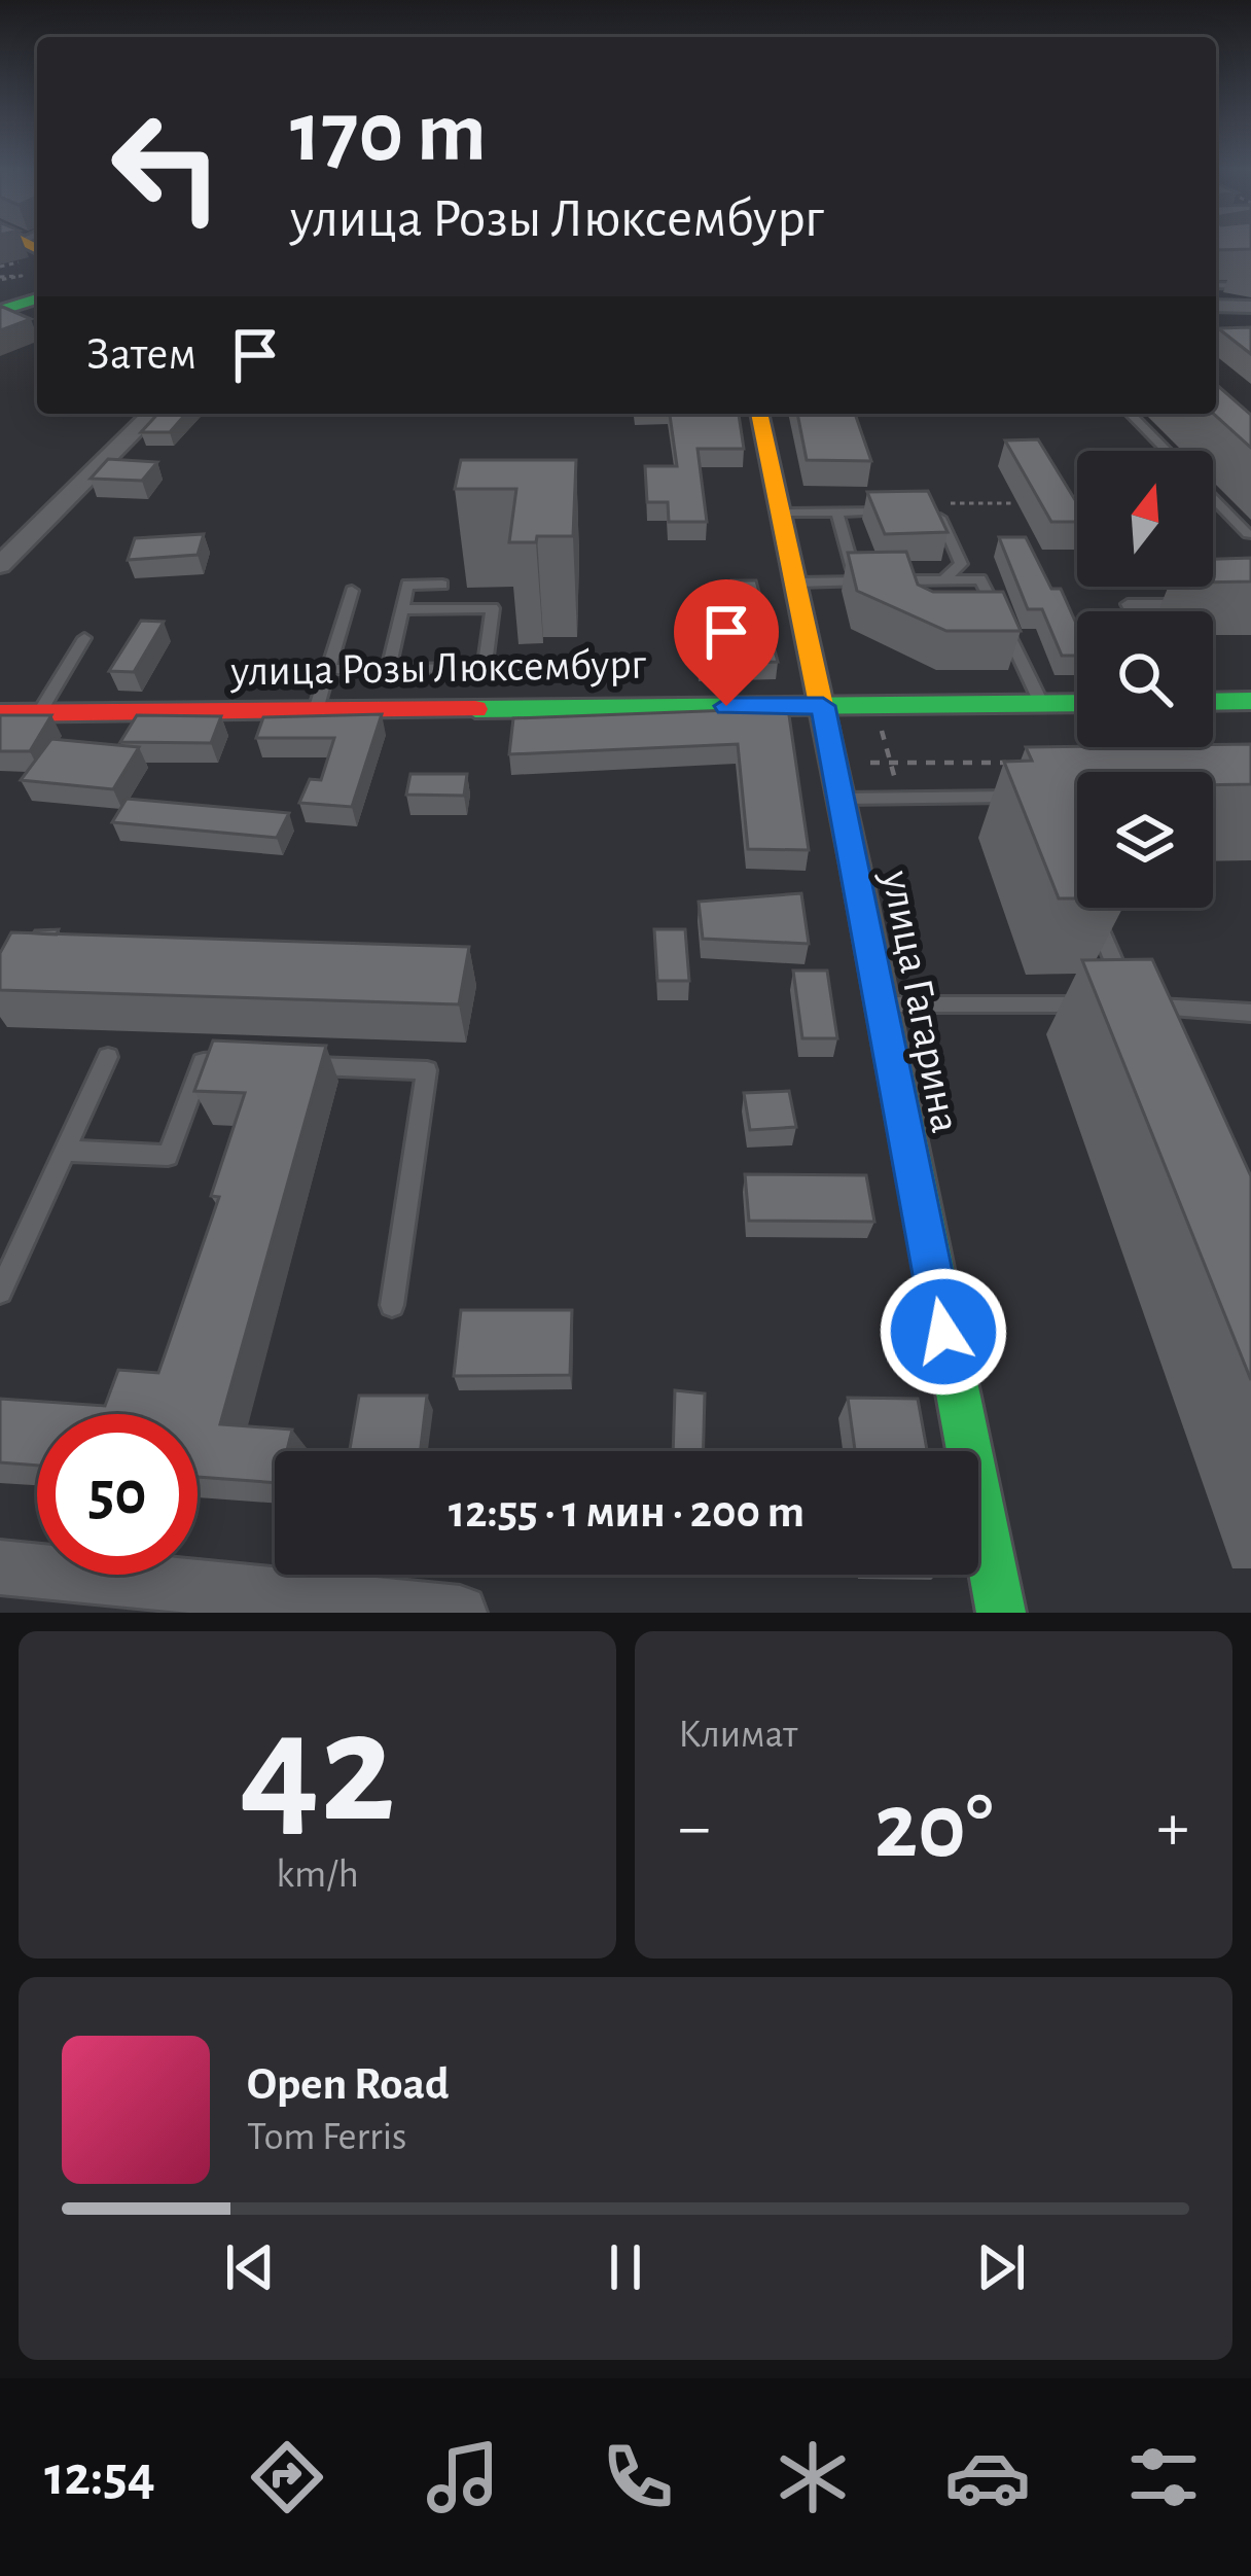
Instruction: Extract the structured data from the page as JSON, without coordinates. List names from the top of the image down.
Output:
{
  "streets": {
    "main road": ["улица Розы Люксембург", "улица Гагарина"]
  },
  "crossings": [
    ["улица Розы Люксембург", "улица Гагарина"]
  ],
  "north": "top",
  "page": {
    "turn": ["170 m", "улица Розы Люксембург"],
    "then": "Затем",
    "limit": "50",
    "trip": "12:55 · 1 мин · 200 m",
    "tile": [
      ["42", "km/h"],
      "Климат"
    ],
    "heat": ["−", "20°", "+"],
    "song": ["Open Road", "Tom Ferris"],
    "tabs": "12:54"
  }
}
